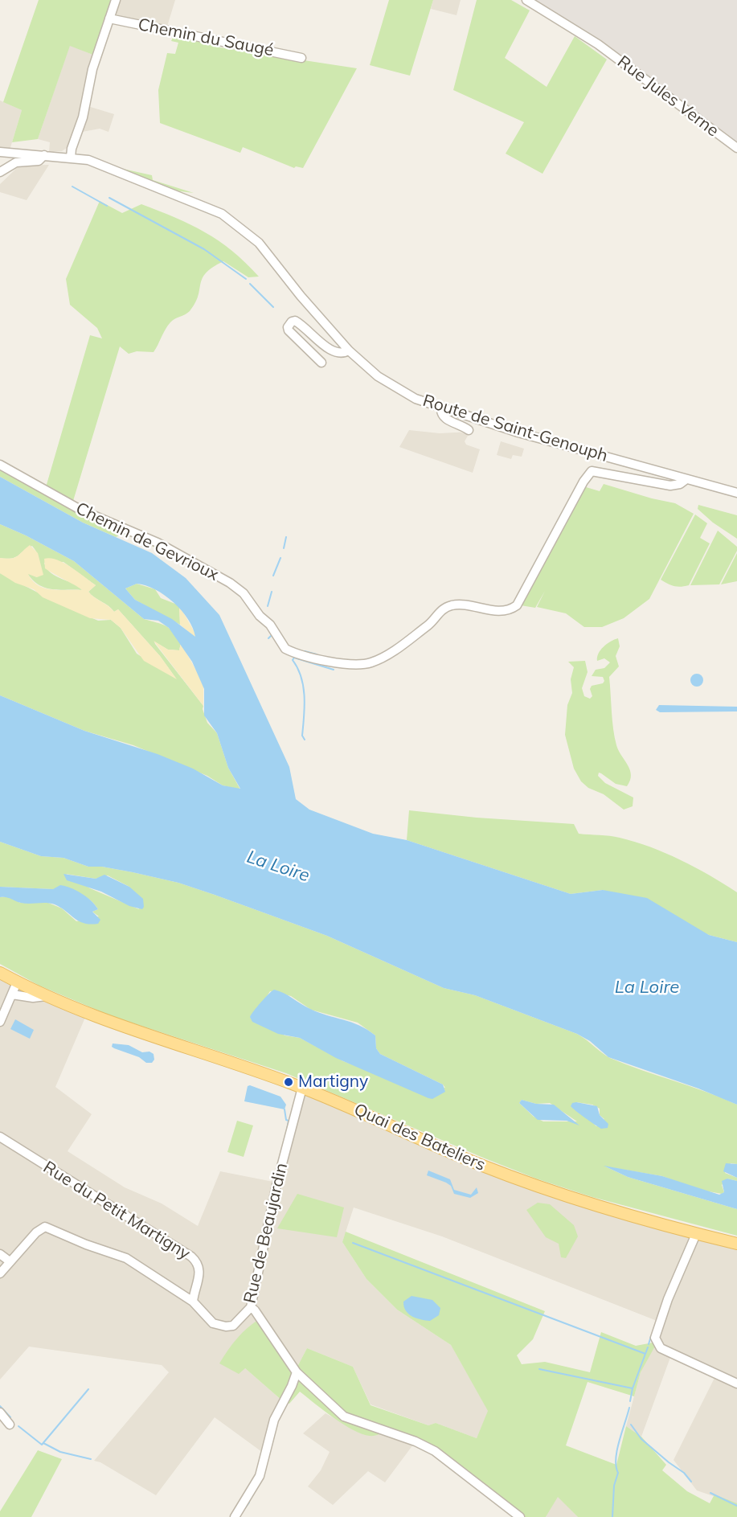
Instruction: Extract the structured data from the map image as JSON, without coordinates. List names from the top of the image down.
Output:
{
  "streets": {
    "main road": ["Quai des Bateliers"],
    "street": [
      "Chemin du Saugé",
      "Rue Jules Verne",
      "Route de Saint-Genouph",
      "Chemin de Gevrioux",
      "Rue du Petit Martigny",
      "Rue de Beaujardin"
    ]
  },
  "crossings": [
    ["Route de Saint-Genouph", "Chemin de Gevrioux"],
    ["Quai des Bateliers", "Rue de Beaujardin"],
    ["Rue du Petit Martigny", "Rue de Beaujardin"]
  ],
  "water": ["La Loire"],
  "places": ["Martigny"]
}
